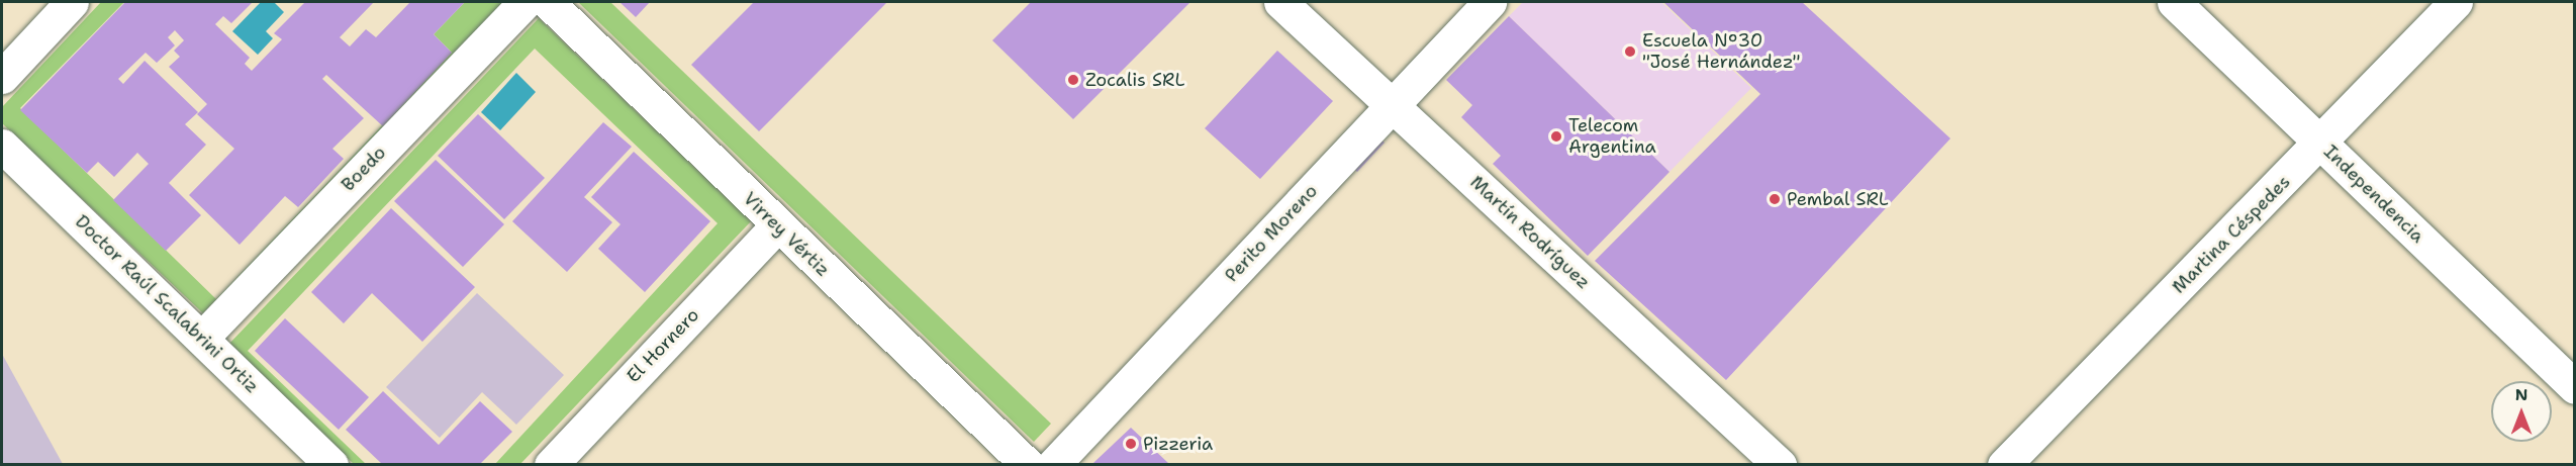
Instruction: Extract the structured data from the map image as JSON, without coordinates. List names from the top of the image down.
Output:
{
  "streets": {
    "street": [
      "Boedo",
      "Independencia",
      "Martín Rodríguez",
      "Perito Moreno",
      "Virrey Vértiz",
      "Martina Céspedes",
      "Doctor Raúl Scalabrini Ortiz",
      "El Hornero"
    ]
  },
  "crossings": [
    ["Boedo", "Doctor Raúl Scalabrini Ortiz"],
    ["Independencia", "Martina Céspedes"],
    ["Martín Rodríguez", "Perito Moreno"],
    ["Virrey Vértiz", "El Hornero"]
  ],
  "places": [
    "Escuela Nº30 \"José Hernández\"",
    "Zocalis SRL",
    "Telecom Argentina",
    "Pembal SRL",
    "Pizzeria"
  ],
  "north": "top"
}
